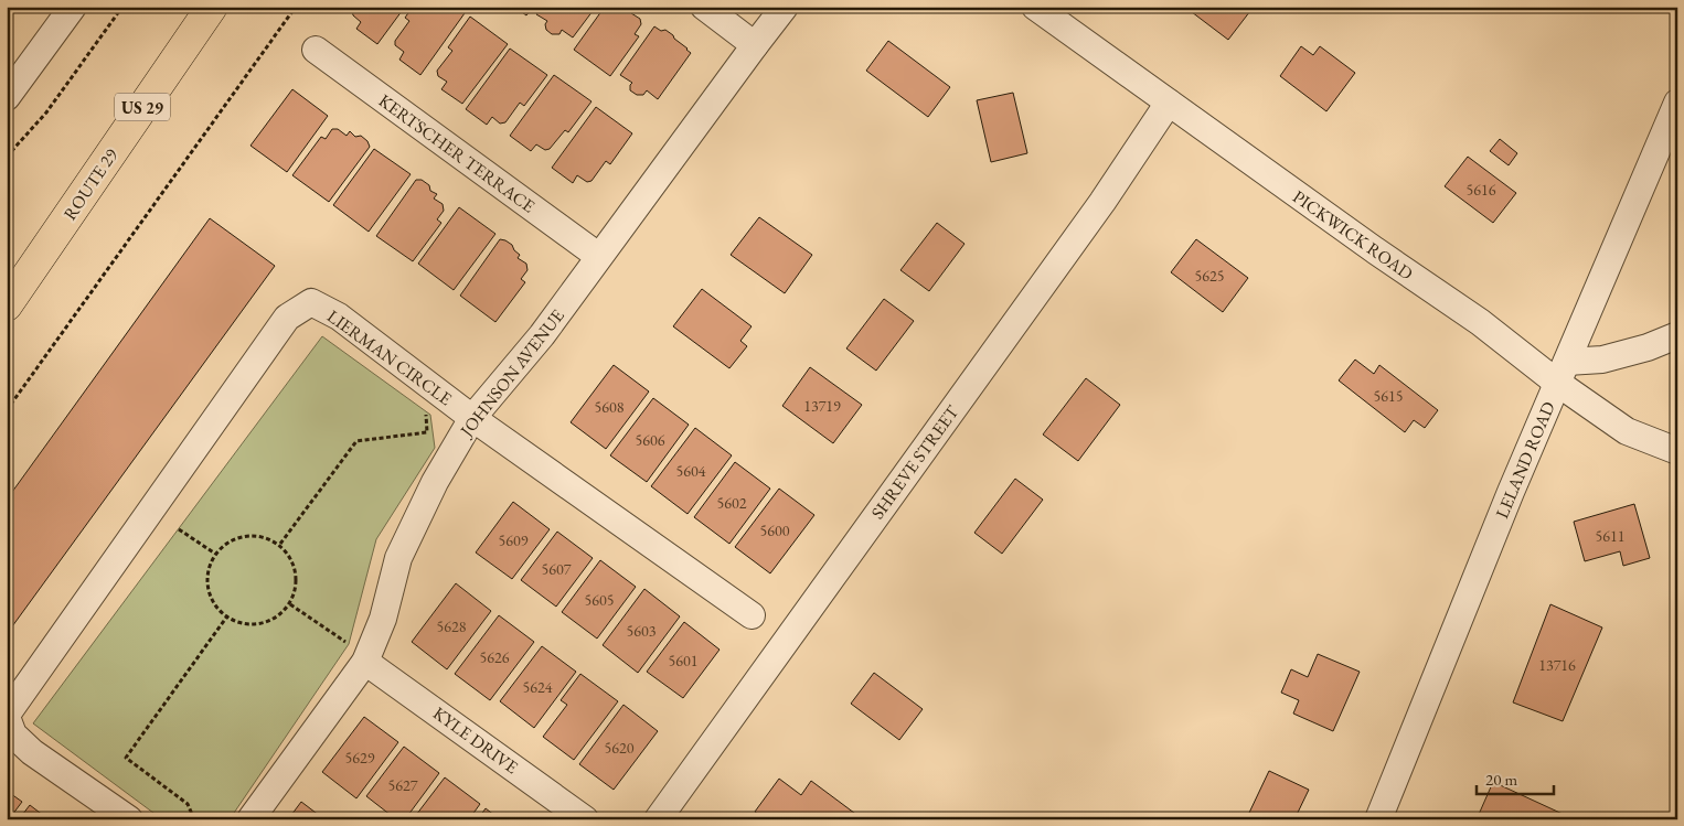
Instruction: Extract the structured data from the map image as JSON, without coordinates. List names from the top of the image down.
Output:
{
  "streets": {
    "main road": ["US 29", "ROUTE 29"],
    "street": [
      "KERTSCHER TERRACE",
      "PICKWICK ROAD",
      "LIERMAN CIRCLE",
      "JOHNSON AVENUE",
      "LELAND ROAD",
      "SHREVE STREET",
      "KYLE DRIVE"
    ]
  },
  "crossings": [
    ["KERTSCHER TERRACE", "JOHNSON AVENUE"],
    ["PICKWICK ROAD", "LELAND ROAD"],
    ["PICKWICK ROAD", "SHREVE STREET"],
    ["LIERMAN CIRCLE", "JOHNSON AVENUE"],
    ["JOHNSON AVENUE", "KYLE DRIVE"]
  ],
  "house_numbers": [
    "5616",
    "5625",
    "5615",
    "13719",
    "5608",
    "5606",
    "5604",
    "5602",
    "5600",
    "5611",
    "5609",
    "5607",
    "5605",
    "5628",
    "5603",
    "5626",
    "5601",
    "13716",
    "5624",
    "5620",
    "5629",
    "5627"
  ],
  "scale_bar": "20 m"
}
